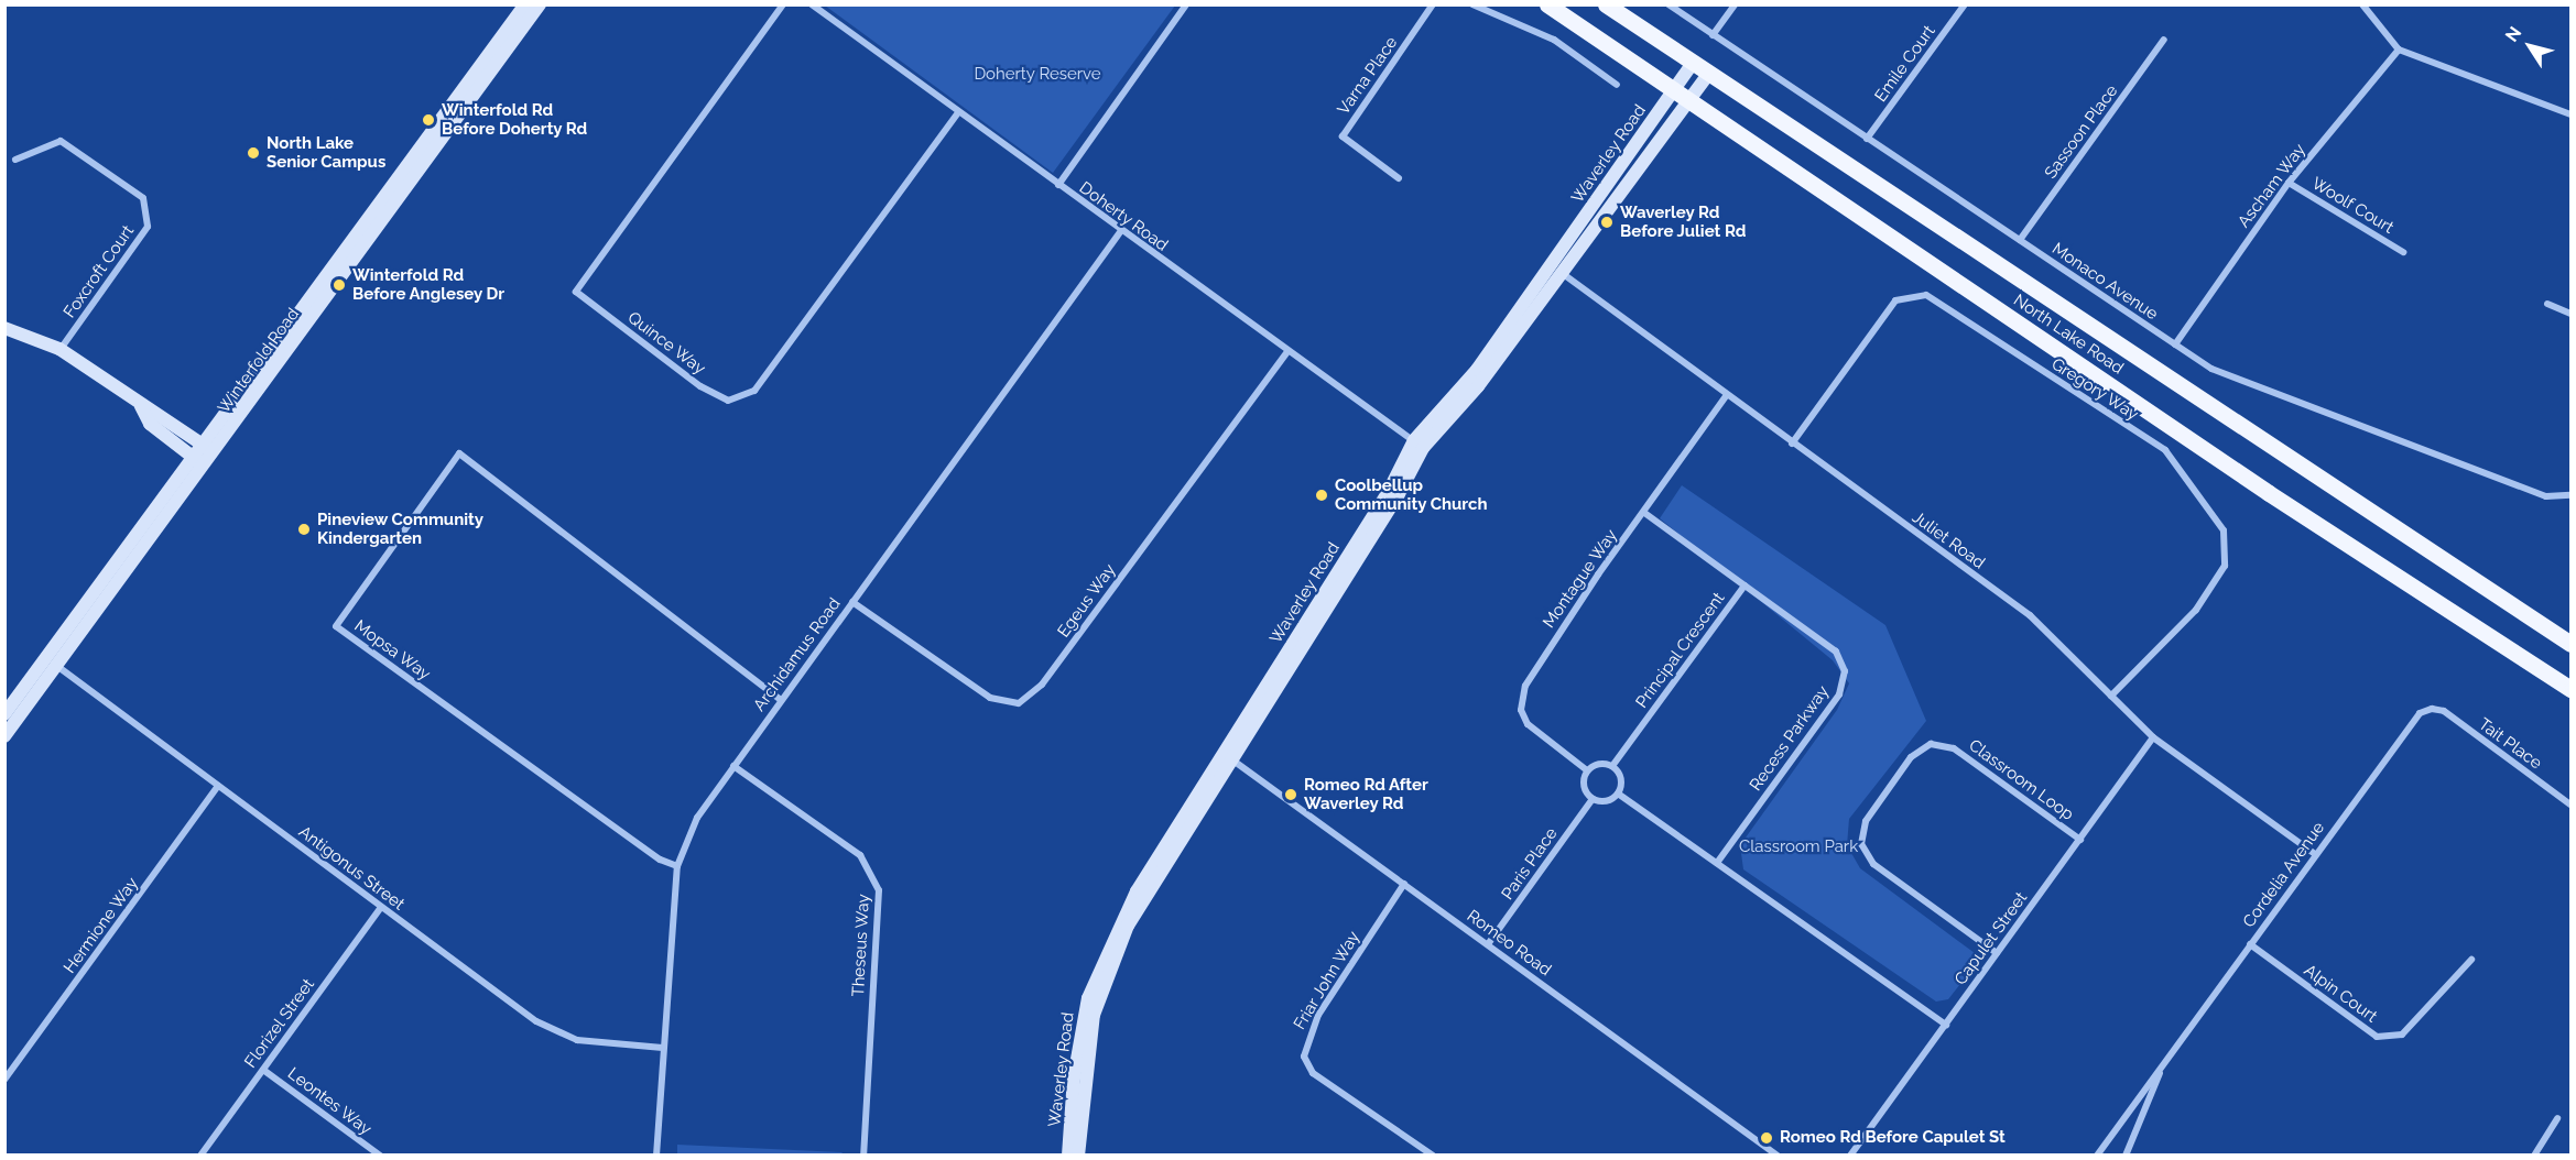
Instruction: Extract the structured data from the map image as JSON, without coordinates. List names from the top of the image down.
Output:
{
  "streets": {
    "main road": ["North Lake Road"],
    "street": [
      "Emile Court",
      "Varna Place",
      "Sassoon Place",
      "Waverley Road",
      "Ascham Way",
      "Woolf Court",
      "Doherty Road",
      "Foxcroft Court",
      "Monaco Avenue",
      "Quince Way",
      "Winterfold Road",
      "Gregory Way",
      "Juliet Road",
      "Montague Way",
      "Egeus Way",
      "Mopsa Way",
      "Principal Crescent",
      "Archidamus Road",
      "Recess Parkway",
      "Tait Place",
      "Classroom Loop",
      "Paris Place",
      "Antigonus Street",
      "Cordelia Avenue",
      "Hermione Way",
      "Capulet Street",
      "Romeo Road",
      "Theseus Way",
      "Friar John Way",
      "Alpin Court",
      "Florizel Street",
      "Leontes Way"
    ]
  },
  "crossings": [
    ["Emile Court", "Monaco Avenue"],
    ["Sassoon Place", "Monaco Avenue"],
    ["Waverley Road", "Doherty Road"],
    ["Waverley Road", "North Lake Road"],
    ["Waverley Road", "Juliet Road"],
    ["Waverley Road", "Romeo Road"],
    ["Ascham Way", "Woolf Court"],
    ["Ascham Way", "Monaco Avenue"],
    ["Doherty Road", "Quince Way"],
    ["Doherty Road", "Egeus Way"],
    ["Doherty Road", "Archidamus Road"],
    ["Winterfold Road", "Antigonus Street"],
    ["Gregory Way", "Juliet Road"],
    ["Juliet Road", "Montague Way"],
    ["Juliet Road", "Cordelia Avenue"],
    ["Juliet Road", "Capulet Street"],
    ["Montague Way", "Principal Crescent"],
    ["Montague Way", "Paris Place"],
    ["Egeus Way", "Archidamus Road"],
    ["Mopsa Way", "Archidamus Road"],
    ["Principal Crescent", "Recess Parkway"],
    ["Principal Crescent", "Paris Place"],
    ["Archidamus Road", "Antigonus Street"],
    ["Archidamus Road", "Theseus Way"],
    ["Tait Place", "Cordelia Avenue"],
    ["Classroom Loop", "Capulet Street"],
    ["Paris Place", "Romeo Road"],
    ["Antigonus Street", "Hermione Way"],
    ["Antigonus Street", "Florizel Street"],
    ["Cordelia Avenue", "Alpin Court"],
    ["Romeo Road", "Friar John Way"],
    ["Florizel Street", "Leontes Way"]
  ],
  "parks": ["Doherty Reserve", "Classroom Park"],
  "places": [
    "Winterfold Rd Before Doherty Rd",
    "North Lake Senior Campus",
    "Waverley Rd Before Juliet Rd",
    "Winterfold Rd Before Anglesey Dr",
    "Coolbellup Community Church",
    "Pineview Community Kindergarten",
    "Romeo Rd After Waverley Rd",
    "Romeo Rd Before Capulet St"
  ],
  "north": "top left"
}
